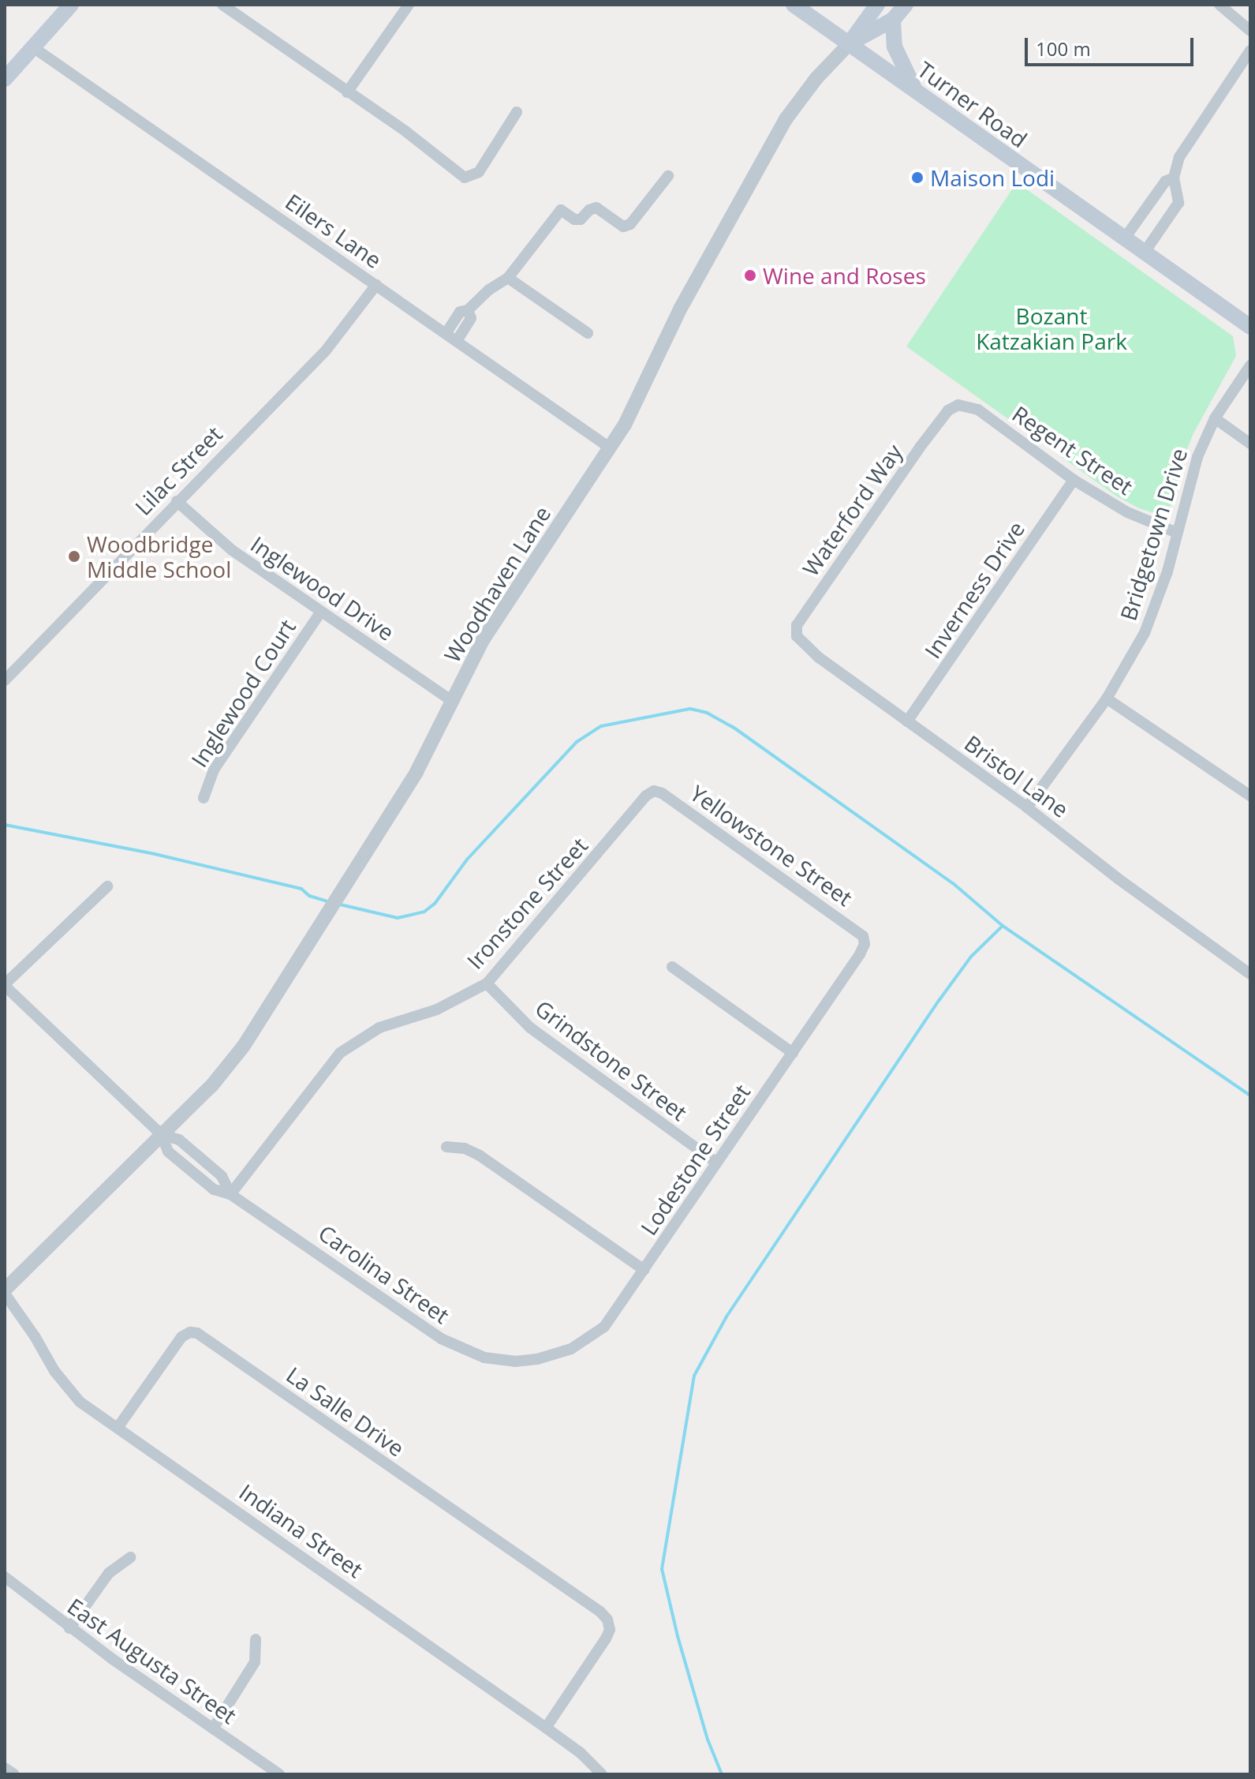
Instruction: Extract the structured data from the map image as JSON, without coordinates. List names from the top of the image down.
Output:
{
  "streets": {
    "main road": ["Turner Road"],
    "street": [
      "Eilers Lane",
      "Regent Street",
      "Lilac Street",
      "Waterford Way",
      "Bridgetown Drive",
      "Woodhaven Lane",
      "Inglewood Drive",
      "Inverness Drive",
      "Inglewood Court",
      "Bristol Lane",
      "Yellowstone Street",
      "Ironstone Street",
      "Grindstone Street",
      "Lodestone Street",
      "Carolina Street",
      "La Salle Drive",
      "Indiana Street",
      "East Augusta Street"
    ]
  },
  "crossings": [
    ["Turner Road", "Woodhaven Lane"],
    ["Eilers Lane", "Lilac Street"],
    ["Eilers Lane", "Woodhaven Lane"],
    ["Regent Street", "Waterford Way"],
    ["Regent Street", "Bridgetown Drive"],
    ["Regent Street", "Inverness Drive"],
    ["Lilac Street", "Inglewood Drive"],
    ["Waterford Way", "Bristol Lane"],
    ["Bridgetown Drive", "Bristol Lane"],
    ["Woodhaven Lane", "Inglewood Drive"],
    ["Woodhaven Lane", "Carolina Street"],
    ["Woodhaven Lane", "Indiana Street"],
    ["Inglewood Drive", "Inglewood Court"],
    ["Inverness Drive", "Bristol Lane"],
    ["Yellowstone Street", "Ironstone Street"],
    ["Yellowstone Street", "Lodestone Street"],
    ["Ironstone Street", "Grindstone Street"],
    ["Ironstone Street", "Carolina Street"],
    ["Grindstone Street", "Lodestone Street"],
    ["Lodestone Street", "Carolina Street"],
    ["La Salle Drive", "Indiana Street"]
  ],
  "parks": ["Bozant Katzakian Park"],
  "places": ["Maison Lodi", "Wine and Roses", "Woodbridge Middle School"],
  "scale_bar": "100 m"
}
